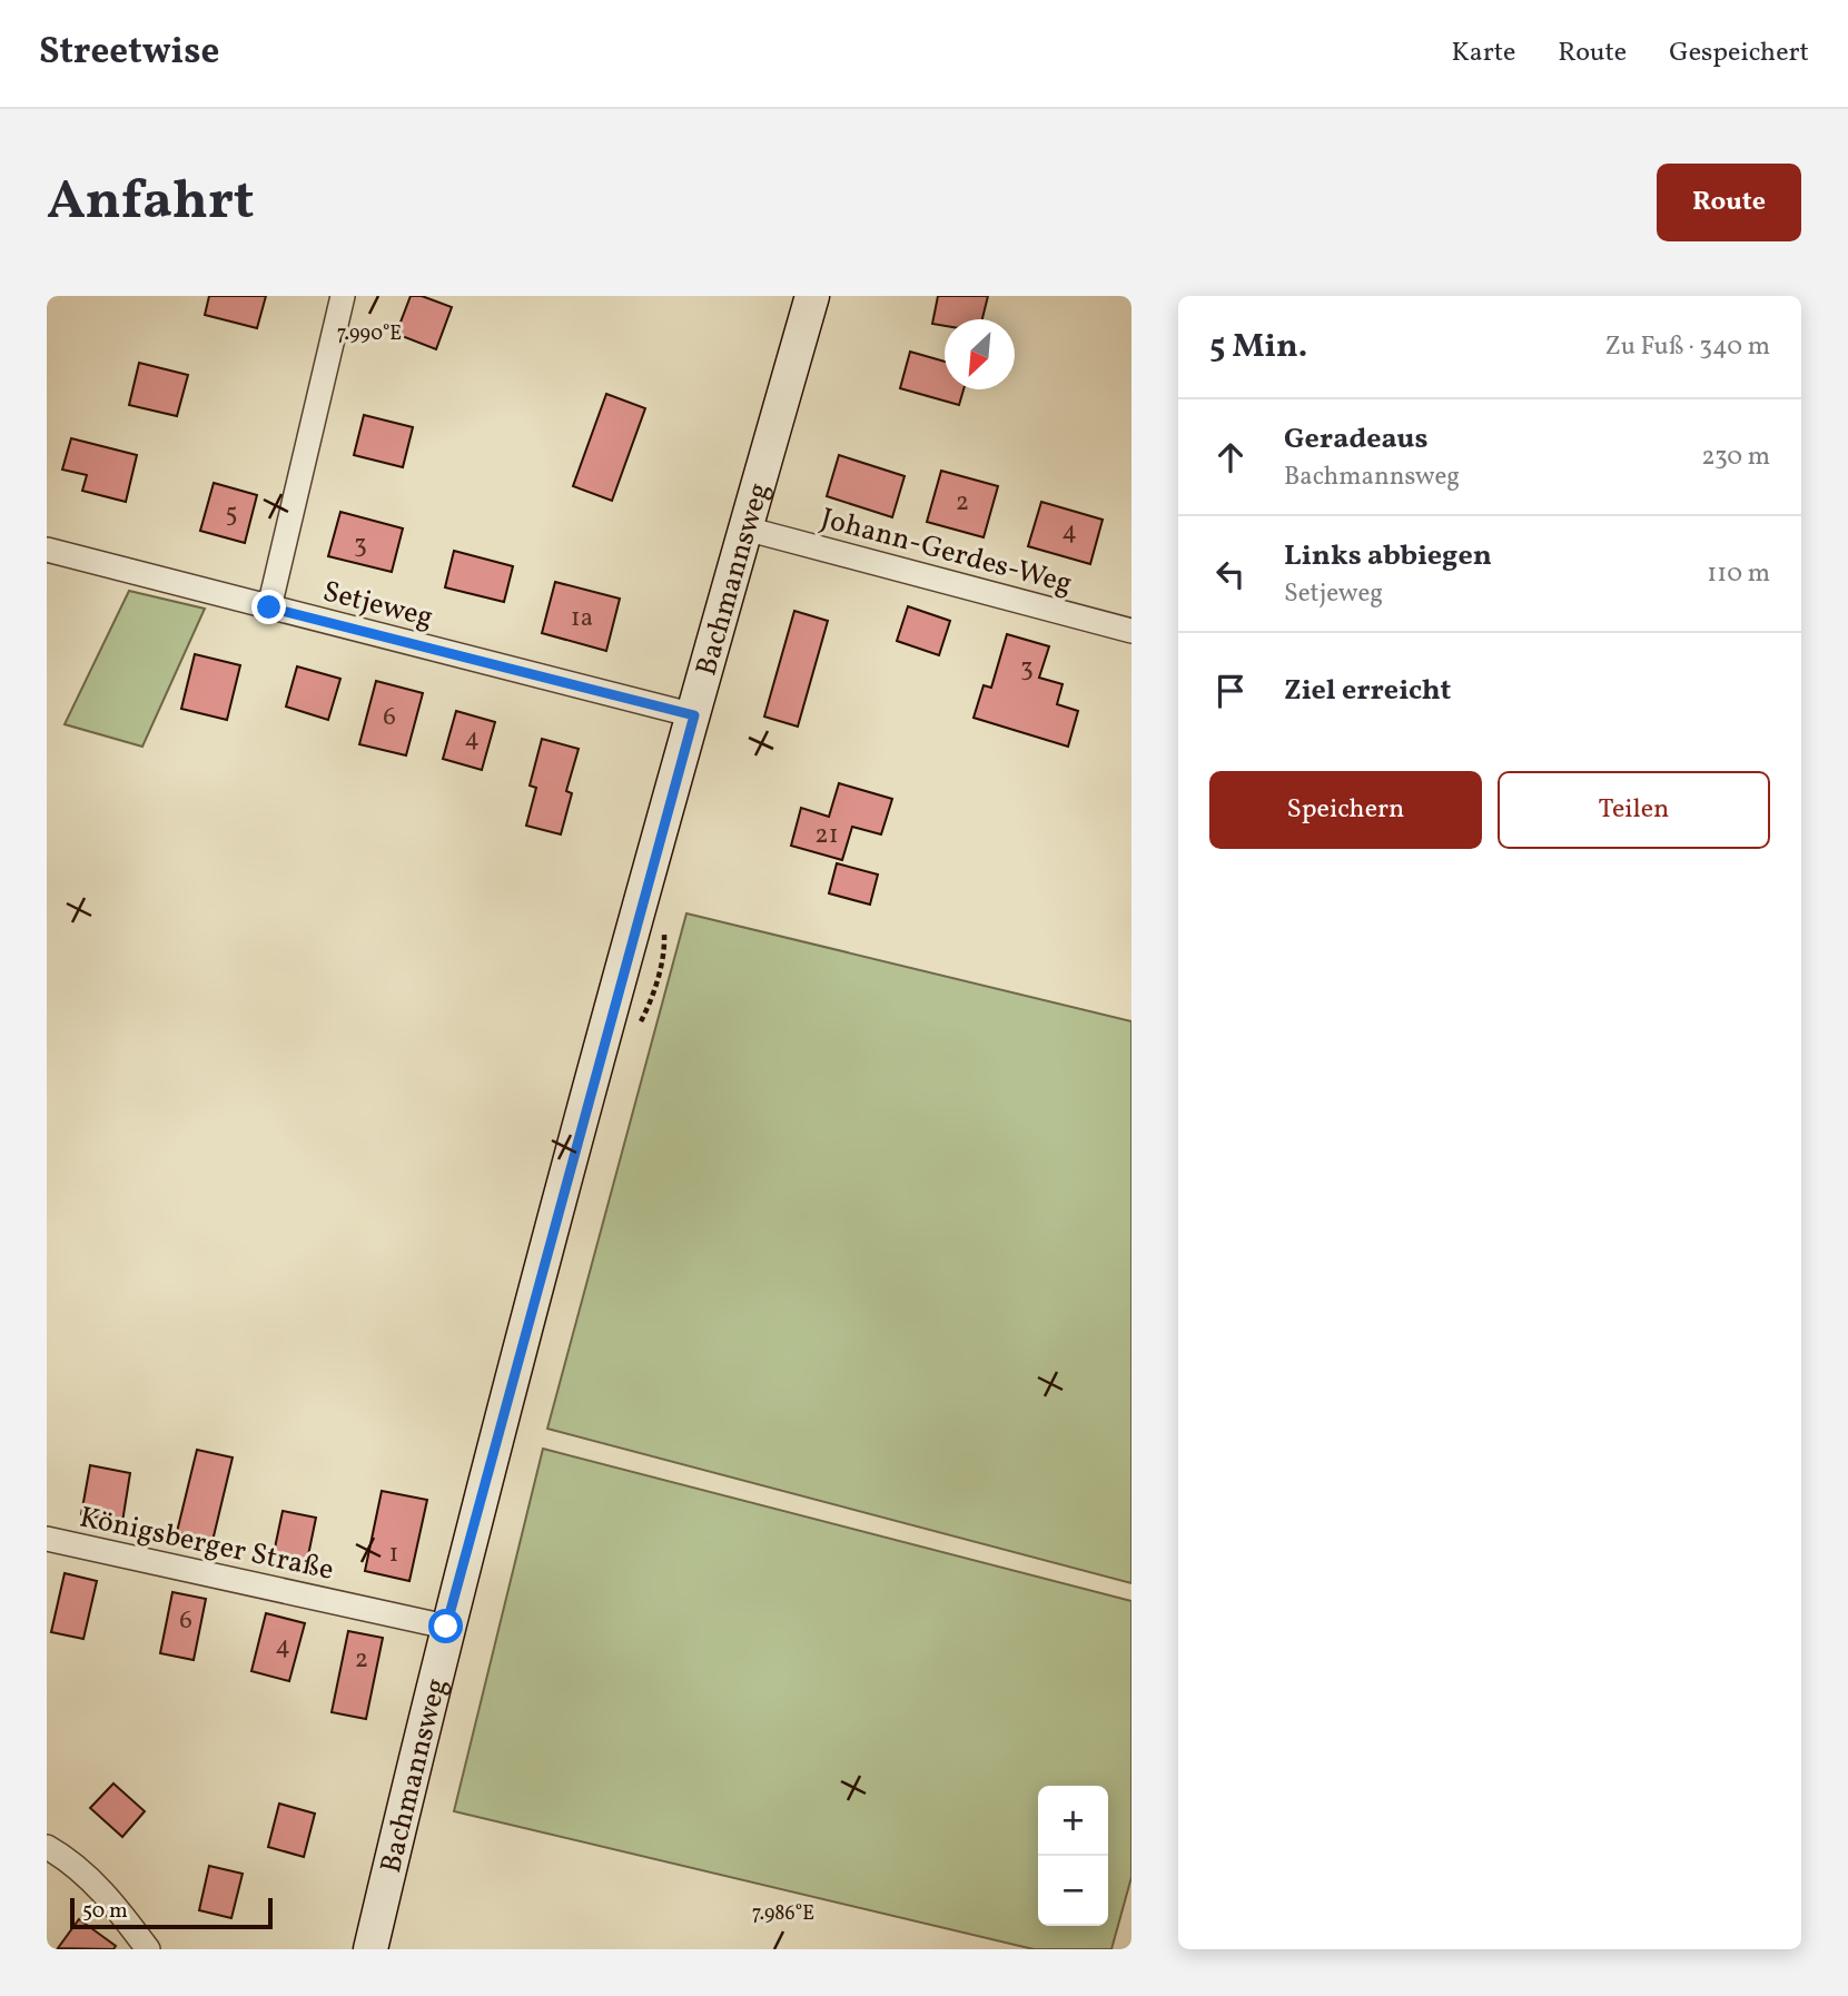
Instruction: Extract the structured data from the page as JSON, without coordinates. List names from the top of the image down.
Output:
{
  "streets": {
    "street": [
      "Johann-Gerdes-Weg",
      "Bachmannsweg",
      "Setjeweg",
      "Königsberger Straße"
    ]
  },
  "crossings": [
    ["Johann-Gerdes-Weg", "Bachmannsweg"],
    ["Bachmannsweg", "Setjeweg"],
    ["Bachmannsweg", "Königsberger Straße"]
  ],
  "house_numbers": [
    "2",
    "5",
    "4",
    "3",
    "1a",
    "3",
    "6",
    "4",
    "21",
    "1",
    "6",
    "4",
    "2"
  ],
  "scale_bar": "50 m",
  "north": "bottom left",
  "page": {
    "header": "Streetwise",
    "nav": ["Karte", "Route", "Gespeichert"],
    "buttons": [
      "Route",
      ["Speichern", "Teilen"]
    ],
    "title": "Anfahrt",
    "heading": ["5 Min.", "Zu Fuß · 340 m"],
    "list": [
      ["Geradeaus", "Bachmannsweg", "230 m"],
      ["Links abbiegen", "Setjeweg", "110 m"],
      "Ziel erreicht"
    ],
    "map_buttons": ["+", "−"],
    "scale": "50 m"
  },
  "coordinates": ["7.990°E", "7.986°E"]
}
